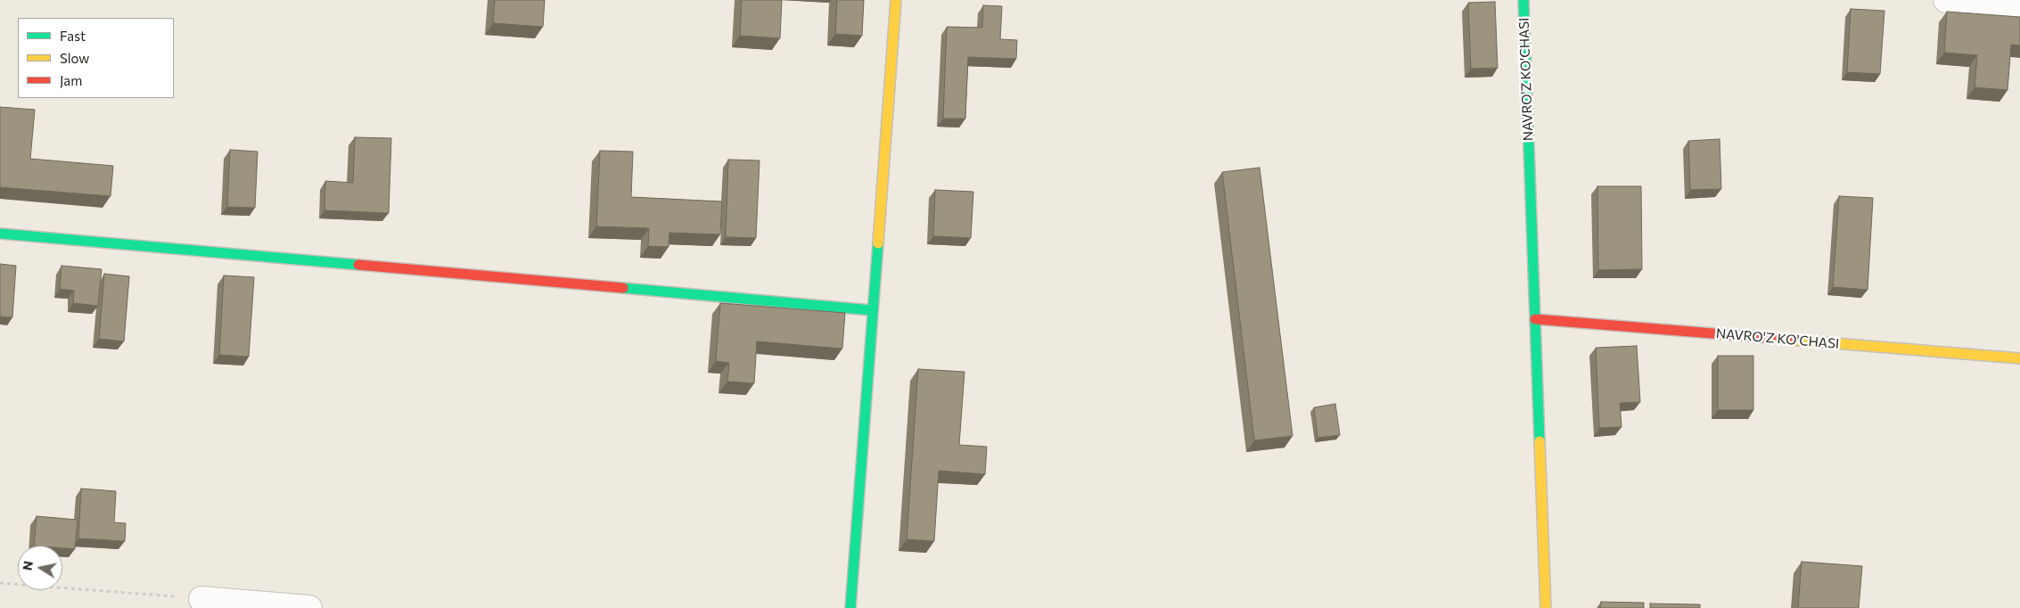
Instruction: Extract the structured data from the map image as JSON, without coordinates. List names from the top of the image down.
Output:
{
  "streets": {
    "street": ["NAVRO'Z KO'CHASI"]
  },
  "legend": ["Fast", "Slow", "Jam"],
  "north": "left"
}
